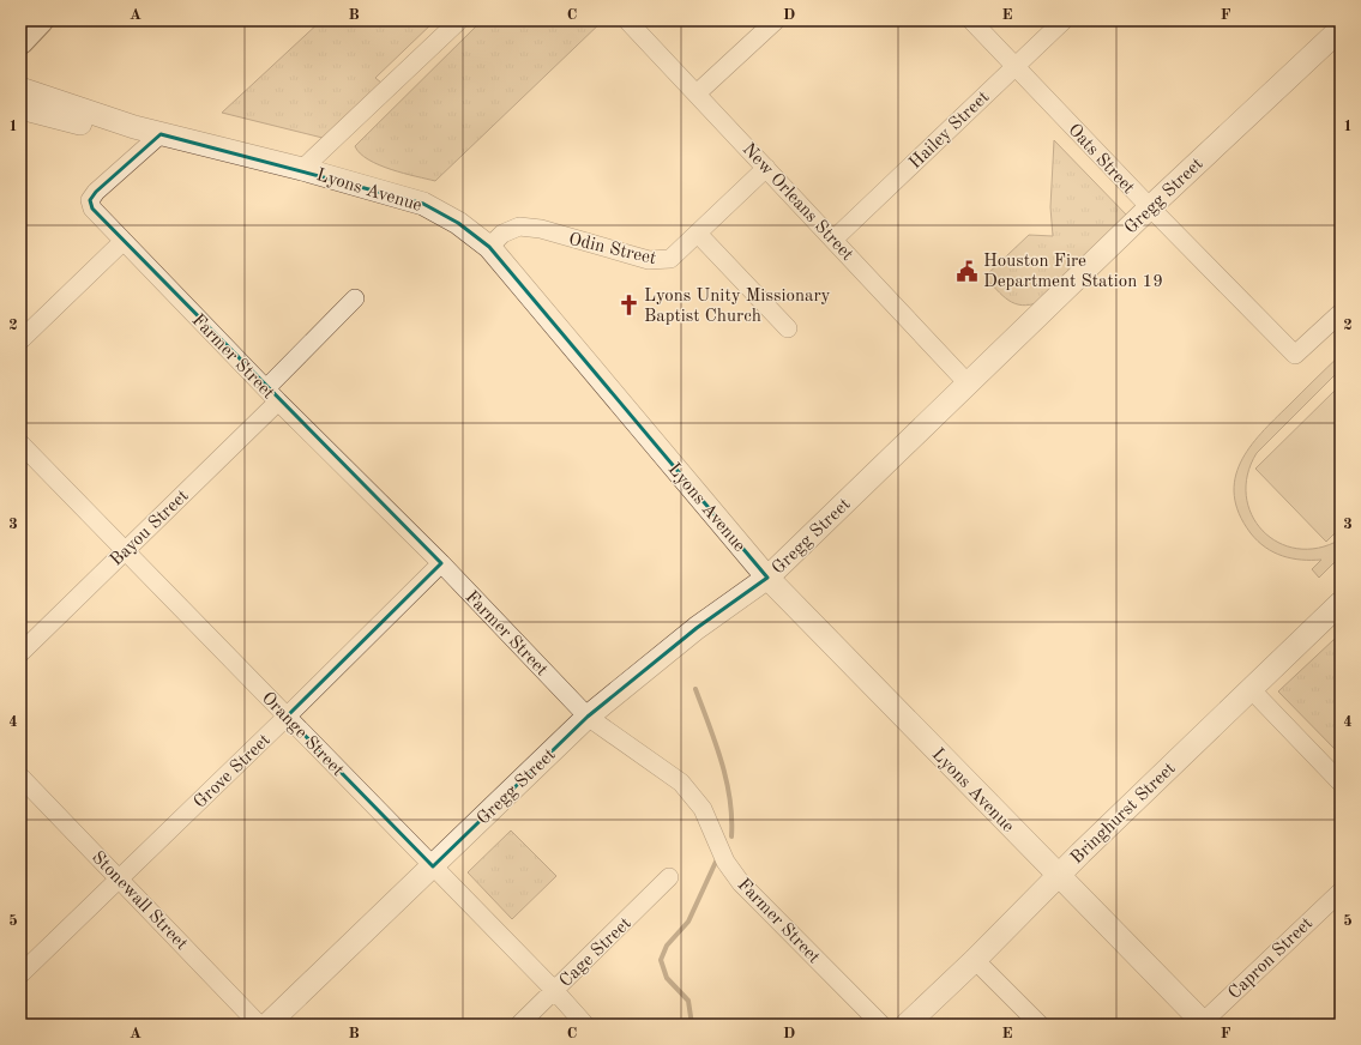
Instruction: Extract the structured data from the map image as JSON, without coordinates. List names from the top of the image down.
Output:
{
  "streets": {
    "street": [
      "Hailey Street",
      "Oats Street",
      "Lyons Avenue",
      "Gregg Street",
      "New Orleans Street",
      "Odin Street",
      "Farmer Street",
      "Bayou Street",
      "Orange Street",
      "Grove Street",
      "Bringhurst Street",
      "Stonewall Street",
      "Cage Street",
      "Capron Street"
    ]
  },
  "crossings": [
    ["Hailey Street", "Oats Street"],
    ["Hailey Street", "New Orleans Street"],
    ["Oats Street", "Gregg Street"],
    ["Lyons Avenue", "Gregg Street"],
    ["Lyons Avenue", "Odin Street"],
    ["Lyons Avenue", "Farmer Street"],
    ["Lyons Avenue", "Bringhurst Street"],
    ["Lyons Avenue", "Capron Street"],
    ["Gregg Street", "New Orleans Street"],
    ["Gregg Street", "Farmer Street"],
    ["Gregg Street", "Orange Street"],
    ["New Orleans Street", "Odin Street"],
    ["Farmer Street", "Bayou Street"],
    ["Farmer Street", "Grove Street"],
    ["Bayou Street", "Orange Street"],
    ["Orange Street", "Grove Street"],
    ["Orange Street", "Cage Street"],
    ["Grove Street", "Stonewall Street"]
  ],
  "places": {
    "public building": ["Houston Fire Department Station 19"],
    "church": ["Lyons Unity Missionary Baptist Church"]
  },
  "grid": {
    "columns": [
      "A",
      "B",
      "C",
      "D",
      "E",
      "F"
    ],
    "rows": [
      "1",
      "2",
      "3",
      "4",
      "5"
    ]
  }
}
